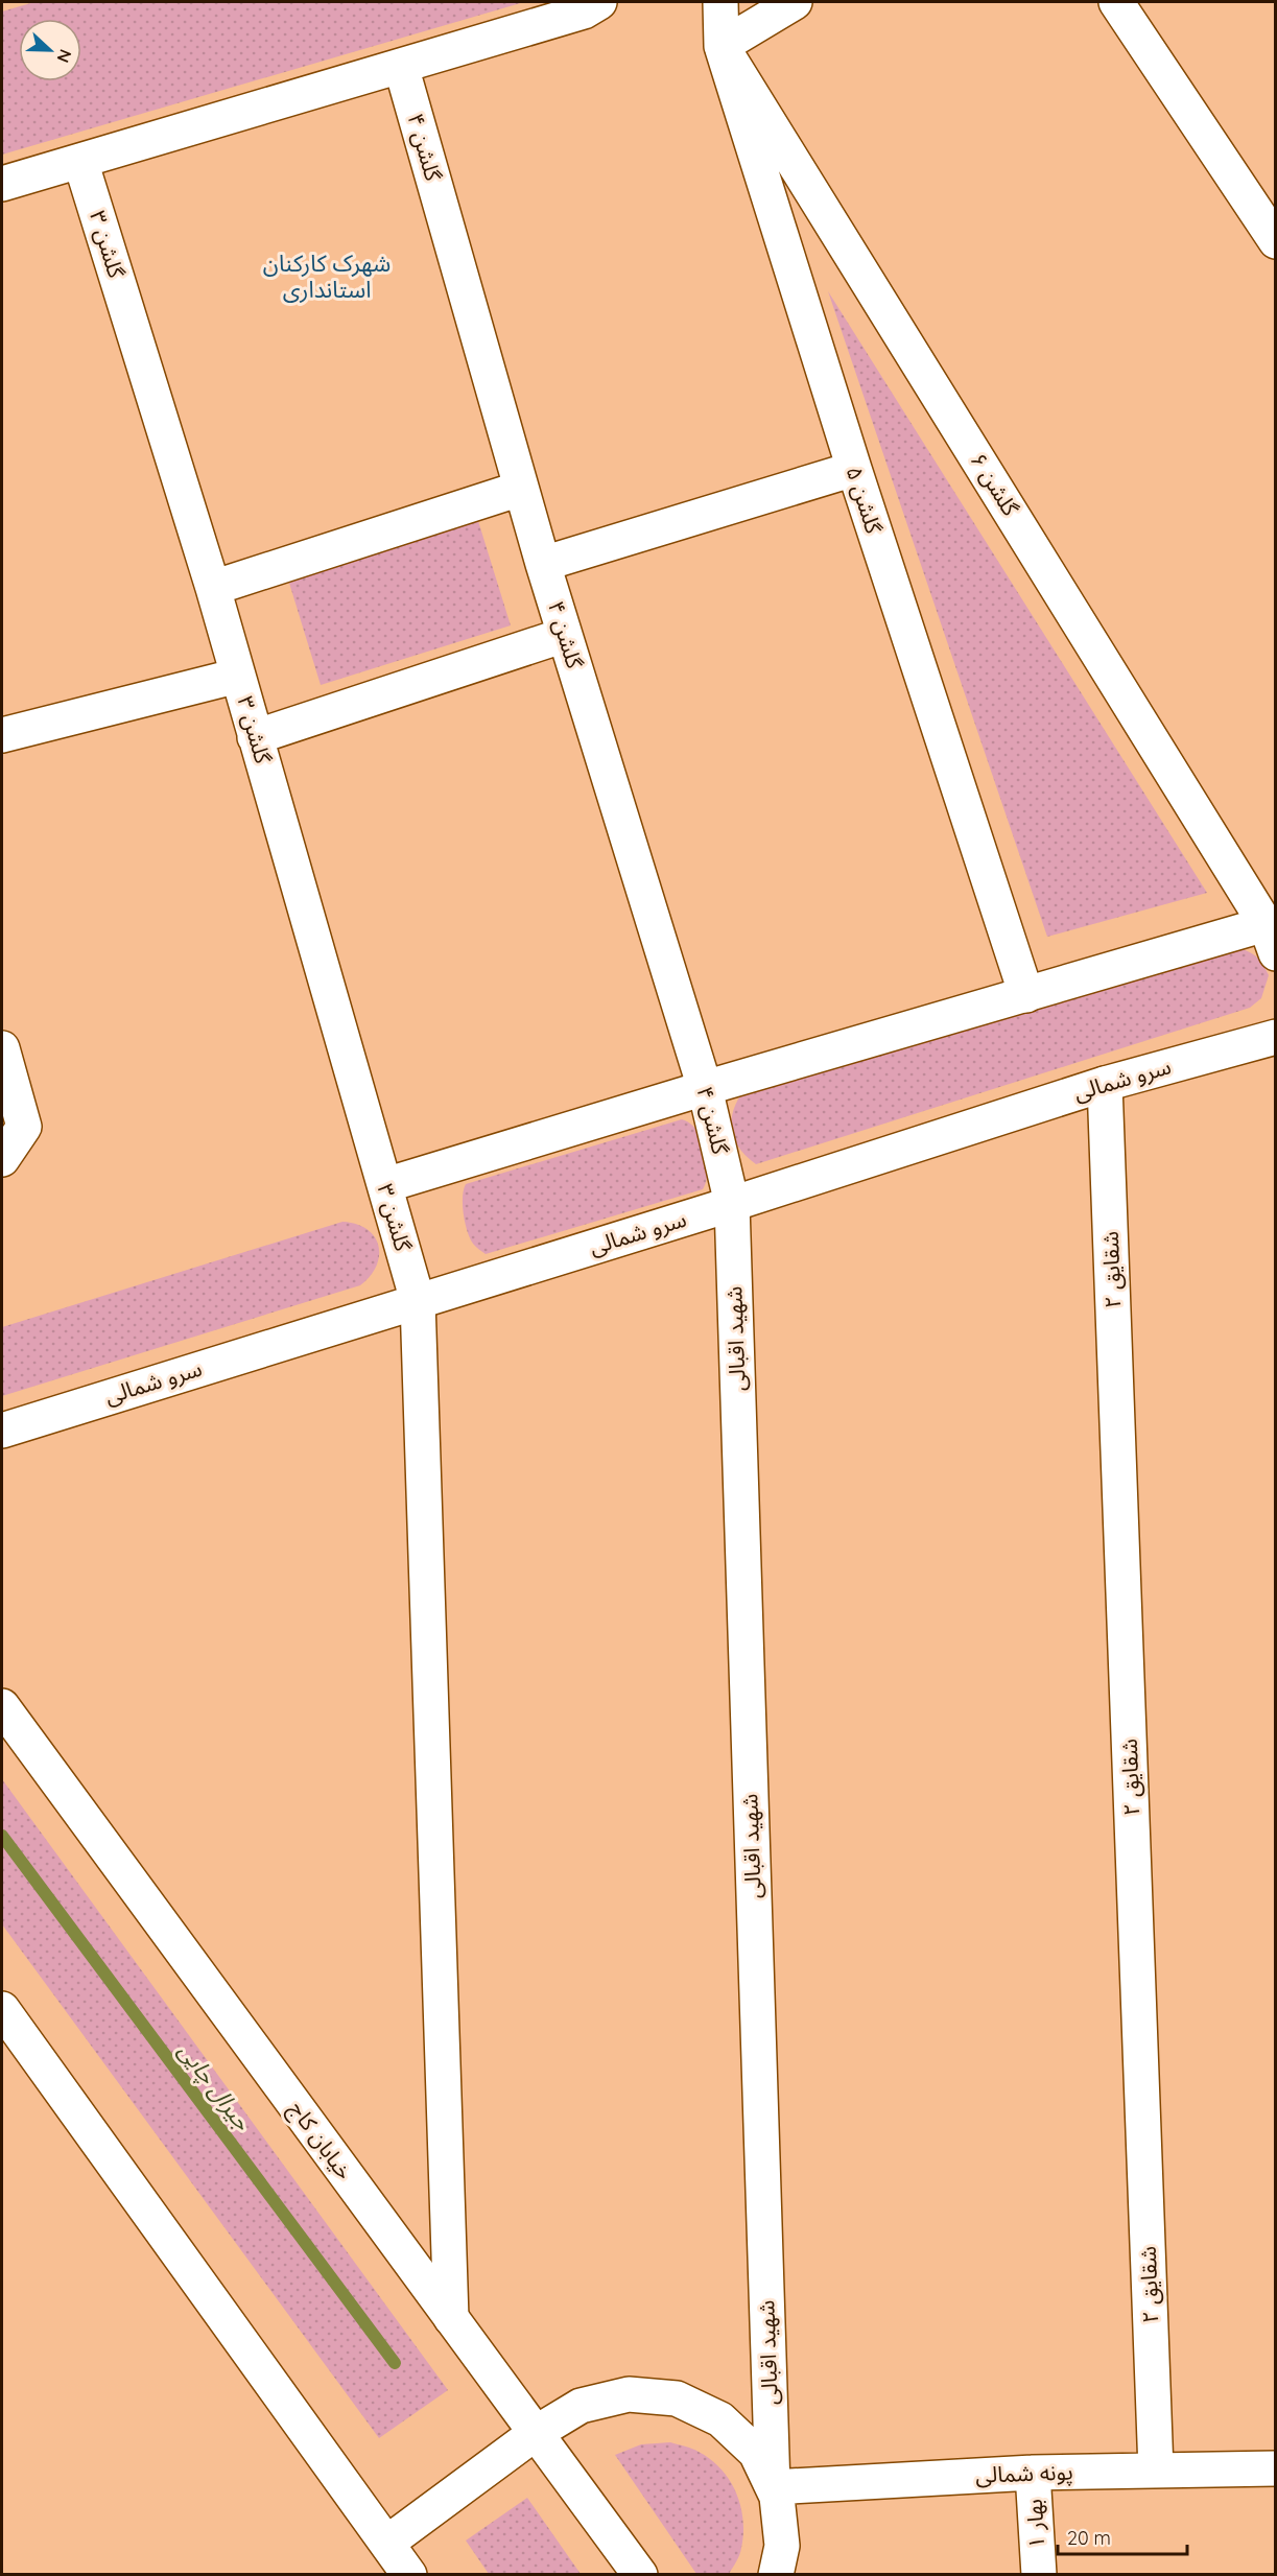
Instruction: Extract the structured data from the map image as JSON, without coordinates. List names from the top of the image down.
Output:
{
  "streets": {
    "street": [
      "گلشن ۴",
      "گلشن ۳",
      "گلشن ۶",
      "گلشن ۵",
      "سرو شمالی",
      "شقایق ۲",
      "شهید اقبالی",
      "خیابان کاج",
      "پونه شمالی",
      "بهار ۱"
    ]
  },
  "crossings": [
    ["گلشن ۴", "سرو شمالی"],
    ["گلشن ۴", "شهید اقبالی"],
    ["گلشن ۳", "سرو شمالی"],
    ["گلشن ۳", "خیابان کاج"],
    ["گلشن ۶", "گلشن ۵"],
    ["سرو شمالی", "شقایق ۲"],
    ["سرو شمالی", "شهید اقبالی"],
    ["شقایق ۲", "پونه شمالی"],
    ["شهید اقبالی", "پونه شمالی"],
    ["پونه شمالی", "بهار ۱"]
  ],
  "districts": ["شهرک کارکنان استانداری"],
  "water": ["جیرال چایی"],
  "scale_bar": "20 m",
  "north": "right"
}
